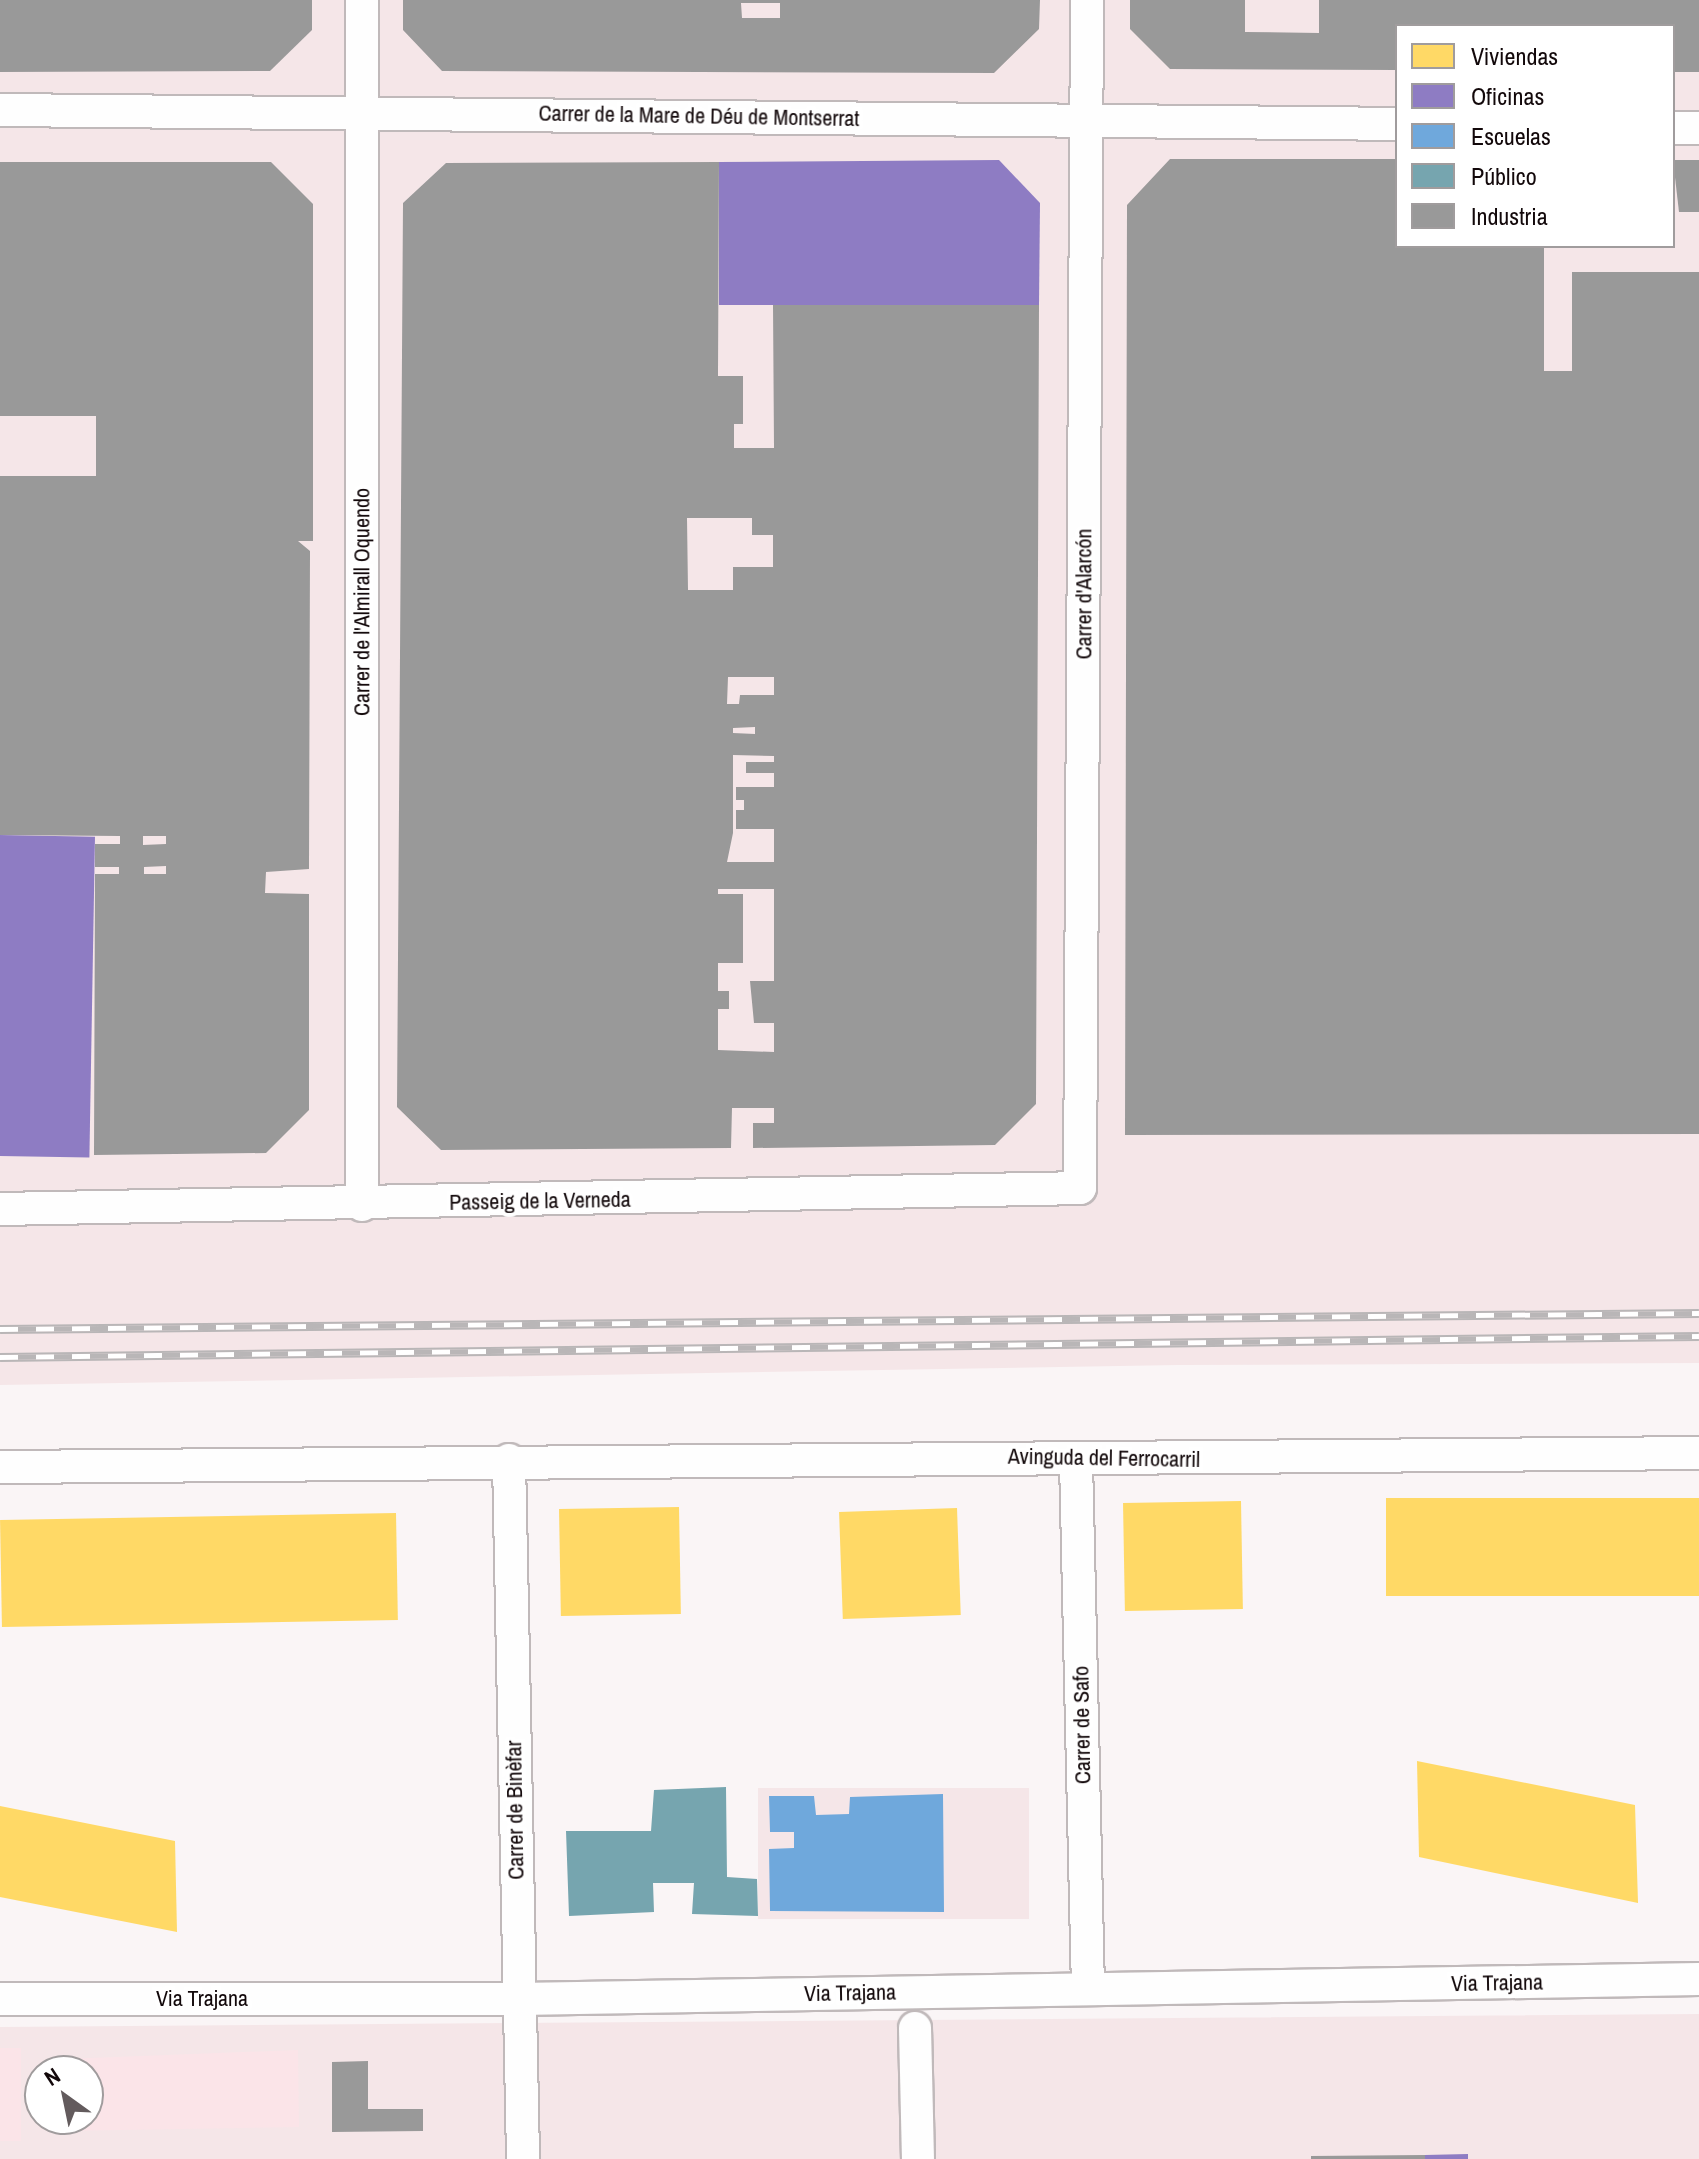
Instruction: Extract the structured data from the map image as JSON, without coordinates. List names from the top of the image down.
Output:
{
  "streets": {
    "street": [
      "Carrer de la Mare de Déu de Montserrat",
      "Carrer d'Alarcón",
      "Carrer de l'Almirall Oquendo",
      "Passeig de la Verneda",
      "Avinguda del Ferrocarril",
      "Carrer de Safo",
      "Carrer de Binèfar",
      "Via Trajana"
    ]
  },
  "crossings": [
    ["Carrer de la Mare de Déu de Montserrat", "Carrer d'Alarcón"],
    ["Carrer de la Mare de Déu de Montserrat", "Carrer de l'Almirall Oquendo"],
    ["Carrer d'Alarcón", "Passeig de la Verneda"],
    ["Carrer de l'Almirall Oquendo", "Passeig de la Verneda"],
    ["Avinguda del Ferrocarril", "Carrer de Safo"],
    ["Avinguda del Ferrocarril", "Carrer de Binèfar"],
    ["Carrer de Safo", "Via Trajana"],
    ["Carrer de Binèfar", "Via Trajana"]
  ],
  "legend": [
    "Viviendas",
    "Oficinas",
    "Escuelas",
    "Público",
    "Industria"
  ],
  "north": "top left"
}
